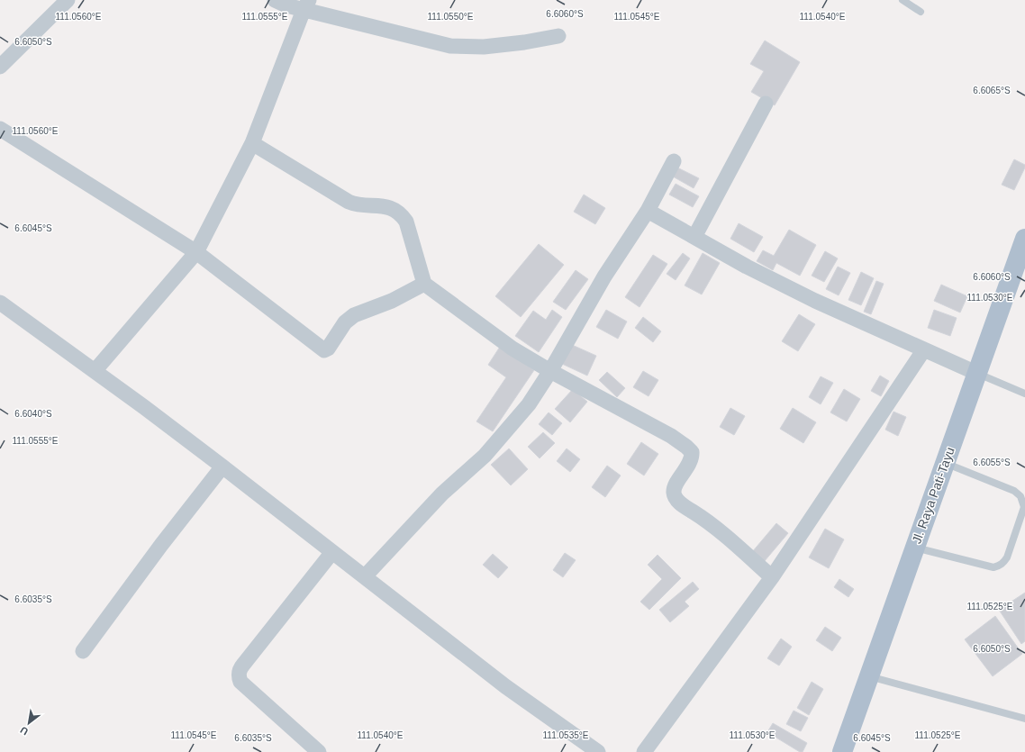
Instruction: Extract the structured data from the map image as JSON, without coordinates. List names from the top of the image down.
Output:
{
  "streets": {
    "main road": ["Jl. Raya Pati-Tayu"]
  },
  "north": "bottom left",
  "coordinates": [
    "6.6060°S",
    "111.0560°E",
    "111.0555°E",
    "111.0550°E",
    "111.0545°E",
    "111.0540°E",
    "6.6050°S",
    "6.6065°S",
    "6.6045°S",
    "111.0530°E",
    "6.6040°S",
    "6.6055°S",
    "6.6035°S",
    "111.0525°E",
    "111.0535°E"
  ]
}
